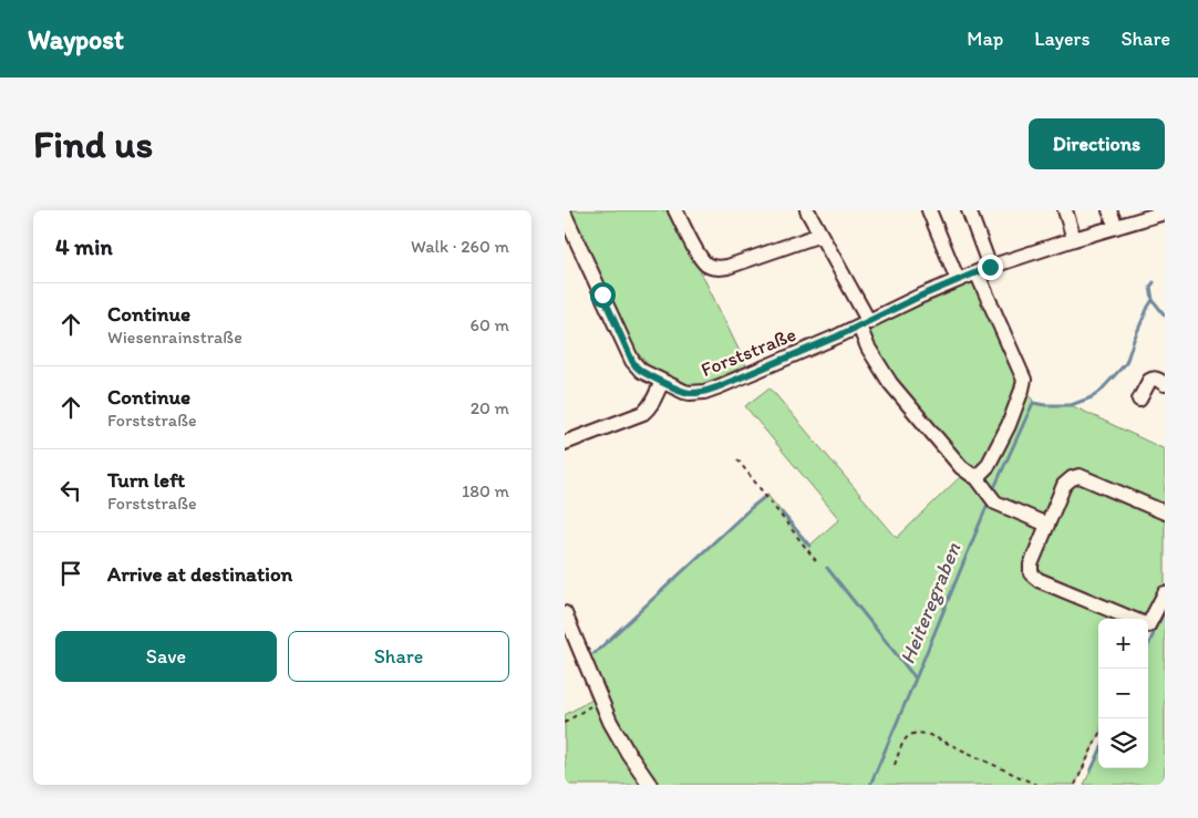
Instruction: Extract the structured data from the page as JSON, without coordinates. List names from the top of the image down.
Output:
{
  "streets": {
    "street": ["Forststraße"]
  },
  "water": ["Heiteregraben"],
  "page": {
    "header": "Waypost",
    "nav": ["Map", "Layers", "Share"],
    "buttons": [
      "Directions",
      ["Save", "Share"]
    ],
    "title": "Find us",
    "heading": ["4 min", "Walk · 260 m"],
    "list": [
      ["Continue", "Wiesenrainstraße", "60 m"],
      ["Continue", "Forststraße", "20 m"],
      ["Turn left", "Forststraße", "180 m"],
      "Arrive at destination"
    ],
    "map_buttons": ["+", "−"]
  }
}
